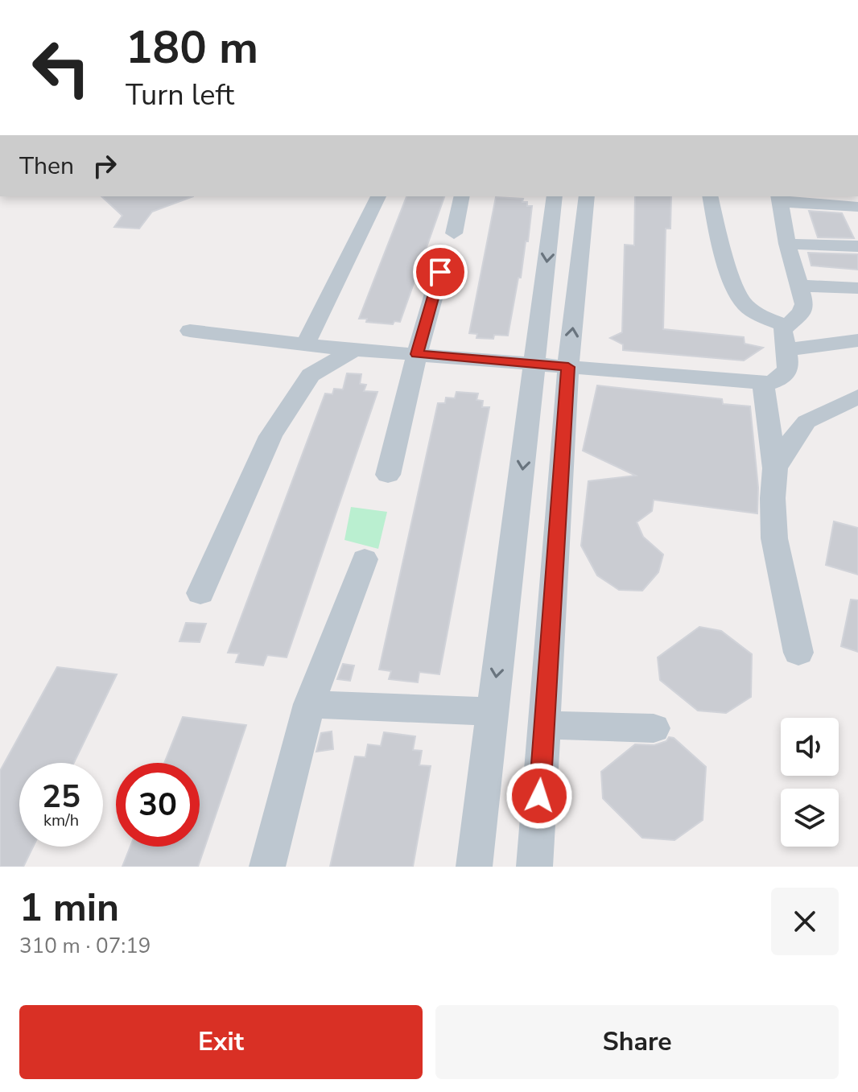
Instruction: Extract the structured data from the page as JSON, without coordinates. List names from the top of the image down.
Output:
{
  "page": {
    "turn": ["180 m", "Turn left"],
    "then": "Then",
    "speed": "25 km/h",
    "limit": "30",
    "heading": ["1 min", "310 m · 07:19"],
    "buttons": ["Exit", "Share"]
  }
}
